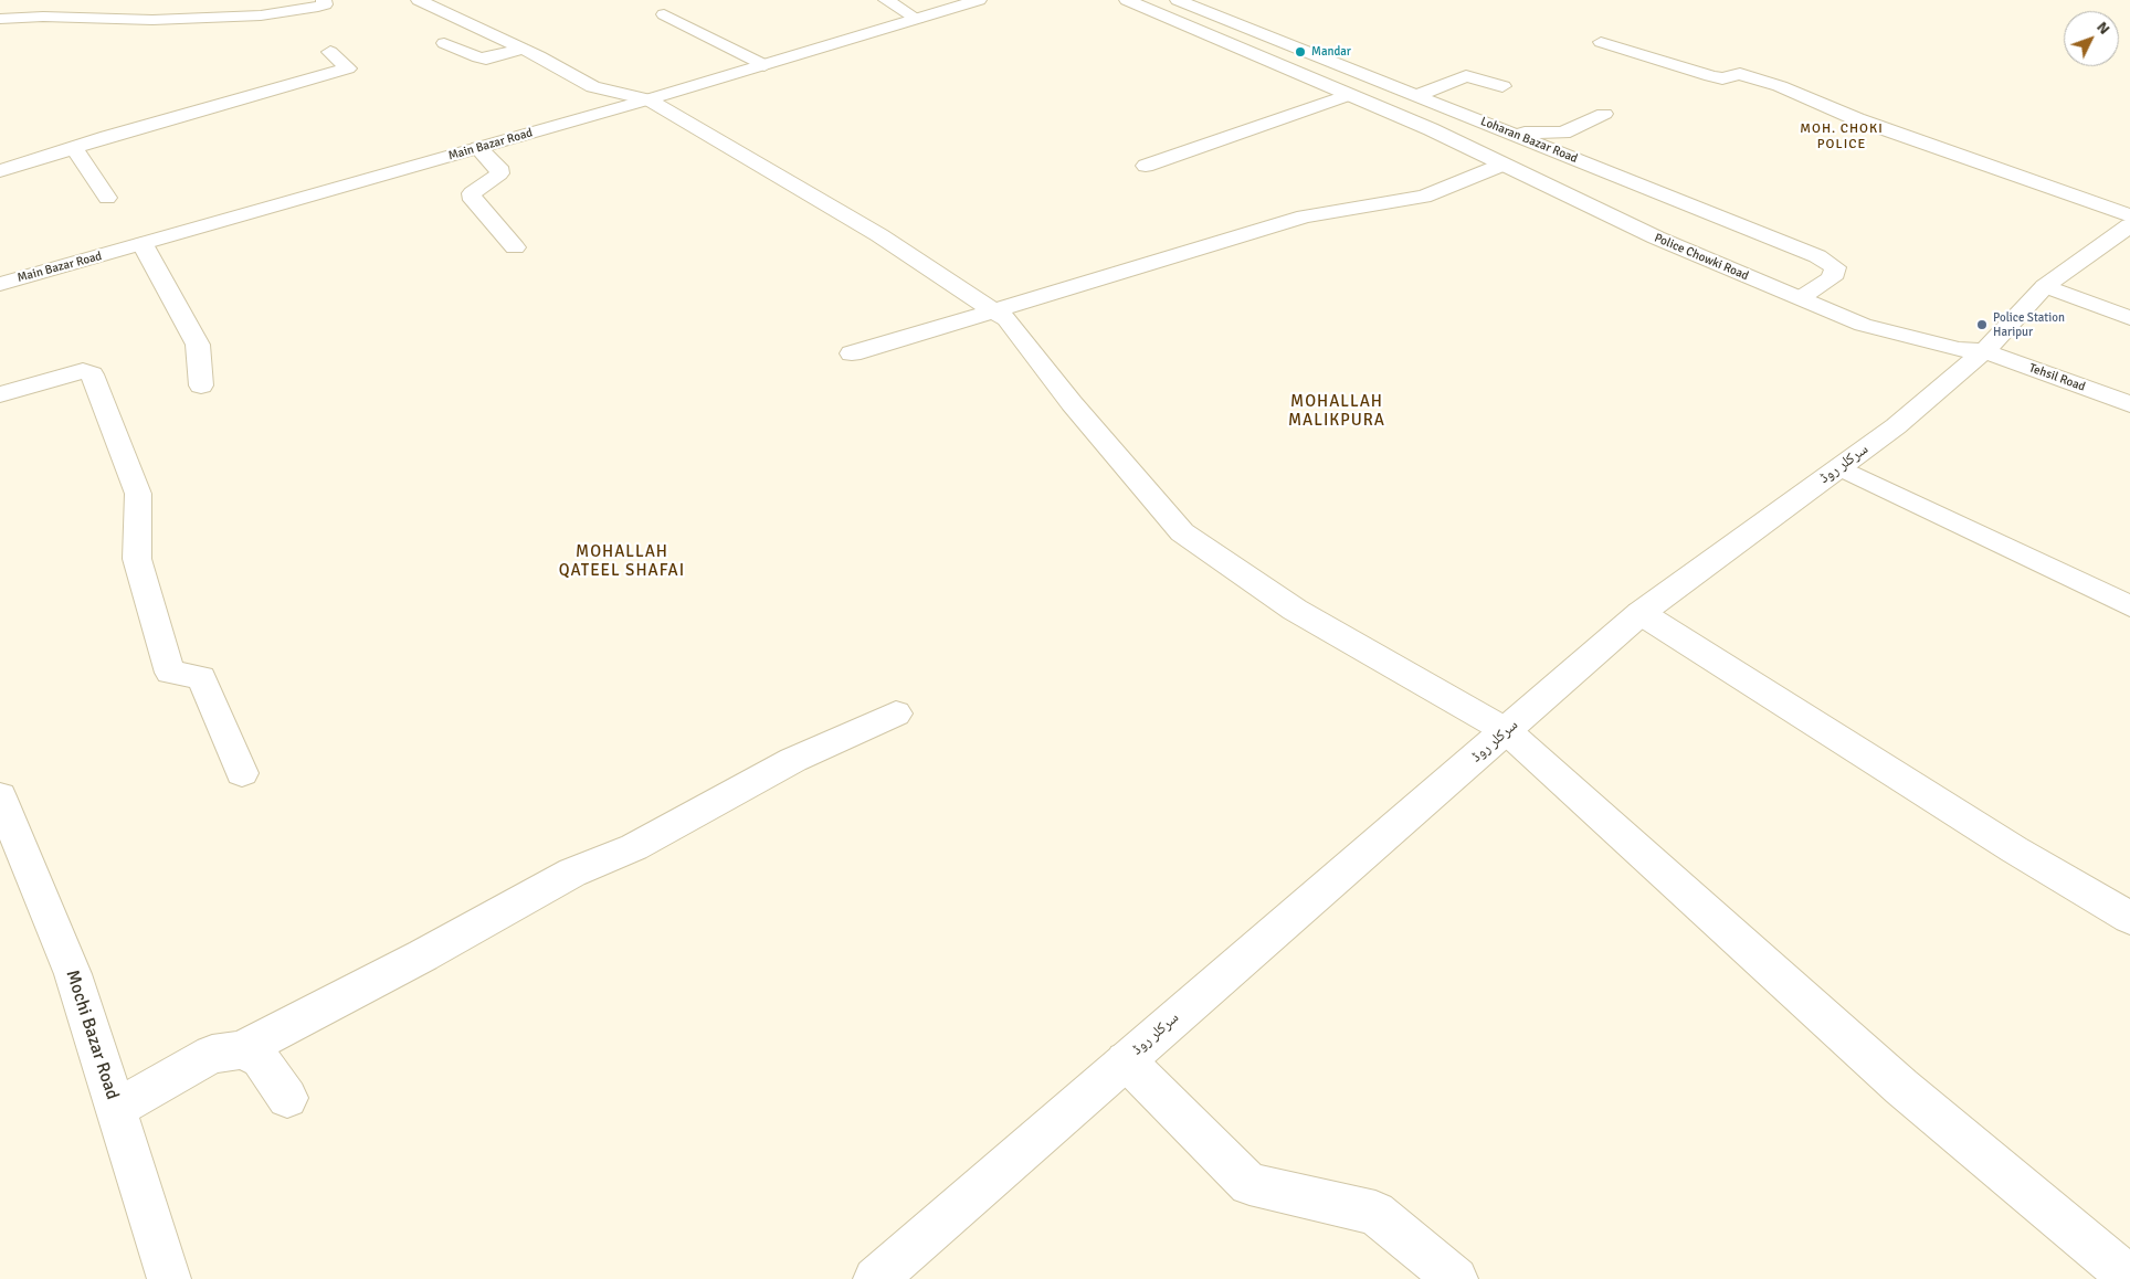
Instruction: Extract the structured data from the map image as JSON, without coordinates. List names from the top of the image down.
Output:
{
  "streets": {
    "street": [
      "Loharan Bazar Road",
      "Main Bazar Road",
      "Police Chowki Road",
      "Tehsil Road",
      "سرکلر روڈ",
      "Mochi Bazar Road"
    ]
  },
  "crossings": [
    ["Loharan Bazar Road", "Police Chowki Road"],
    ["Police Chowki Road", "Tehsil Road"],
    ["Police Chowki Road", "سرکلر روڈ"],
    ["Tehsil Road", "سرکلر روڈ"]
  ],
  "districts": ["MOH. CHOKI POLICE", "MOHALLAH MALIKPURA", "MOHALLAH QATEEL SHAFAI"],
  "places": ["Mandar", "Police Station Haripur"],
  "north": "top right"
}
